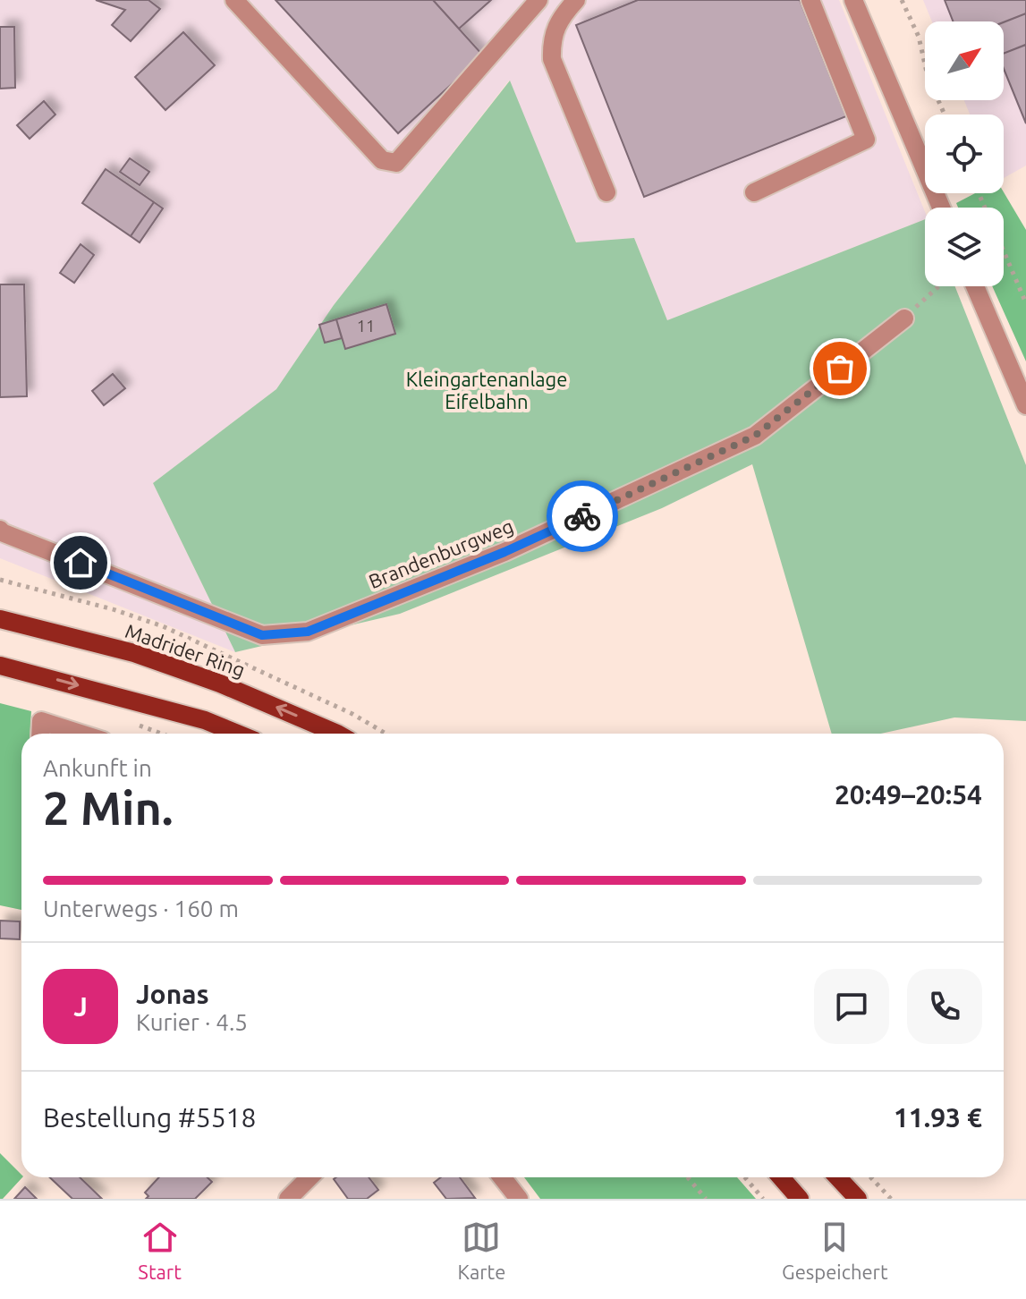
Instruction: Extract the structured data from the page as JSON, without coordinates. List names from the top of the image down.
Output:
{
  "streets": {
    "main road": ["Madrider Ring"],
    "street": ["Brandenburgweg"]
  },
  "parks": ["Kleingartenanlage Eifelbahn"],
  "house_numbers": ["11"],
  "north": "top right",
  "page": {
    "heading": ["2 Min.", "Ankunft in", "20:49–20:54"],
    "panel": [
      "Jonas",
      "Kurier · 4.5",
      "Bestellung #5518",
      "11.93 €"
    ],
    "bar": "Unterwegs · 160 m",
    "round": "J",
    "tabs": ["Start", "Karte", "Gespeichert"]
  }
}
